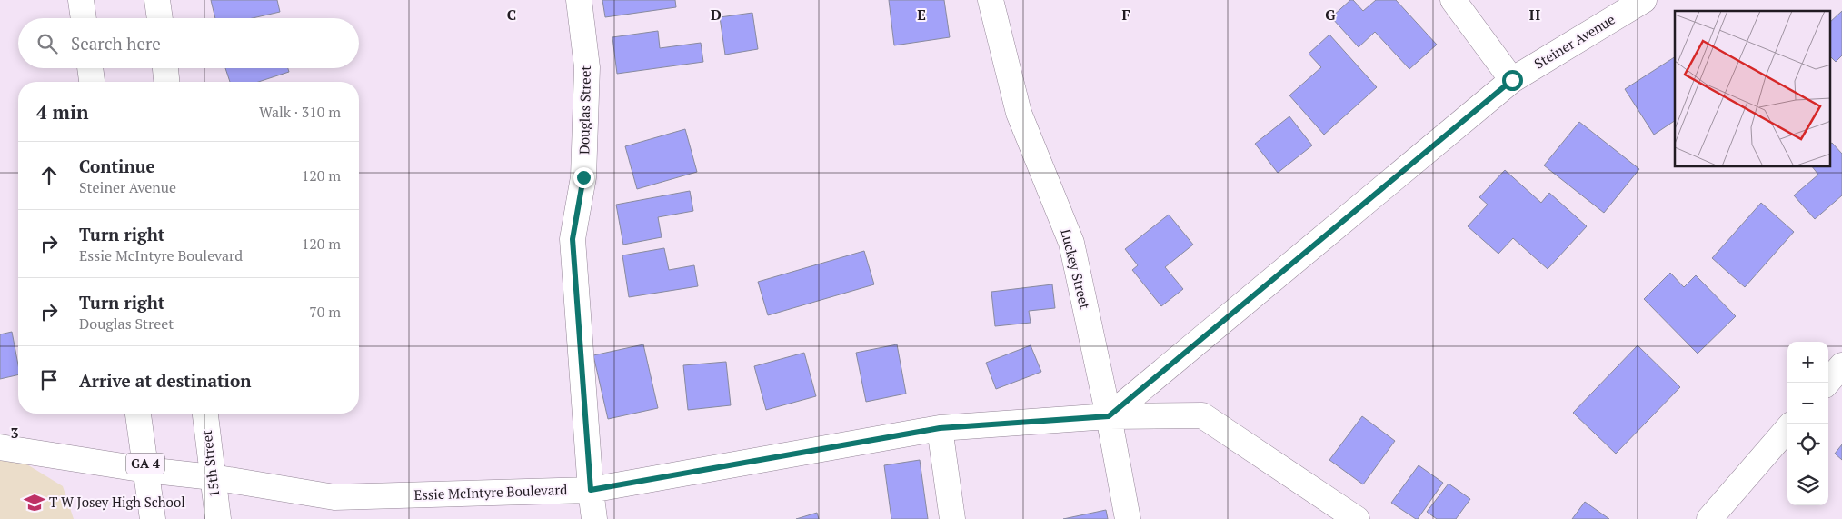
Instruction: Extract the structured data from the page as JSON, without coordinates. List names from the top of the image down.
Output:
{
  "streets": {
    "street": [
      "Steiner Avenue",
      "Douglas Street",
      "Luckey Street",
      "GA 4",
      "15th Street",
      "Essie McIntyre Boulevard"
    ]
  },
  "crossings": [
    ["Steiner Avenue", "Luckey Street"],
    ["Steiner Avenue", "Essie McIntyre Boulevard"],
    ["Douglas Street", "Essie McIntyre Boulevard"],
    ["Luckey Street", "Essie McIntyre Boulevard"],
    ["GA 4", "Essie McIntyre Boulevard"],
    ["15th Street", "Essie McIntyre Boulevard"]
  ],
  "places": {
    "school or university": ["T W Josey High School"]
  },
  "page": {
    "search": "Search here",
    "heading": ["4 min", "Walk · 310 m"],
    "list": [
      ["Continue", "Steiner Avenue", "120 m"],
      ["Turn right", "Essie McIntyre Boulevard", "120 m"],
      ["Turn right", "Douglas Street", "70 m"],
      "Arrive at destination"
    ],
    "map_buttons": ["+", "−"]
  },
  "grid": {
    "columns": [
      "C",
      "D",
      "E",
      "F",
      "G",
      "H"
    ],
    "rows": ["3"]
  }
}
